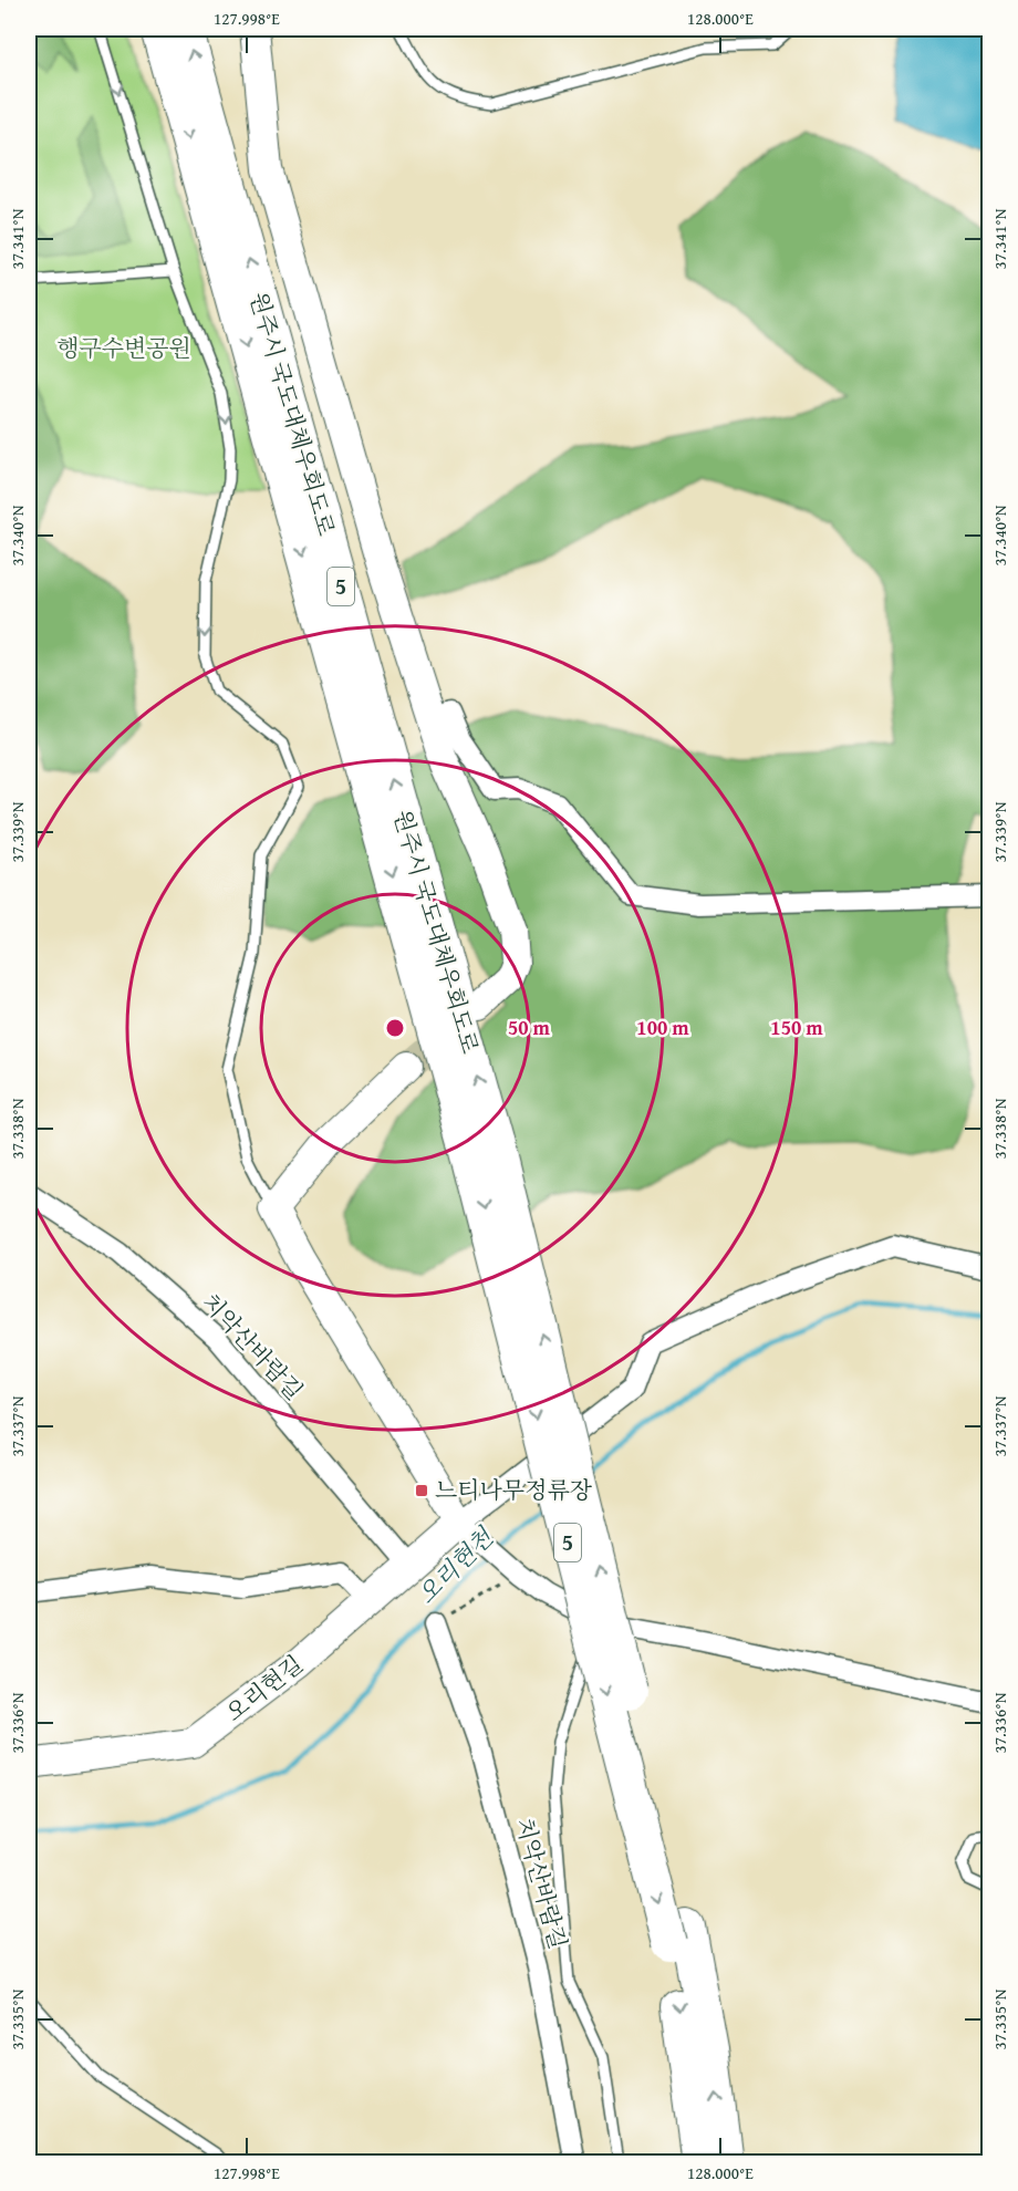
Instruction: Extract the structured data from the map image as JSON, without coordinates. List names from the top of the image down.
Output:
{
  "streets": {
    "highway": ["원주시 국도대체우회도로", "5"],
    "street": ["치악산바람길", "오리현길"]
  },
  "crossings": [
    ["원주시 국도대체우회도로", "5"],
    ["치악산바람길", "오리현길"]
  ],
  "water": ["오리현천"],
  "parks": ["행구수변공원"],
  "places": {
    "transit": ["느티나무정류장"]
  },
  "coordinates": [
    "127.998°E",
    "128.000°E",
    "37.341°N",
    "37.340°N",
    "37.339°N",
    "37.338°N",
    "37.337°N",
    "37.336°N",
    "37.335°N"
  ],
  "rings": ["50 m", "100 m", "150 m"]
}
